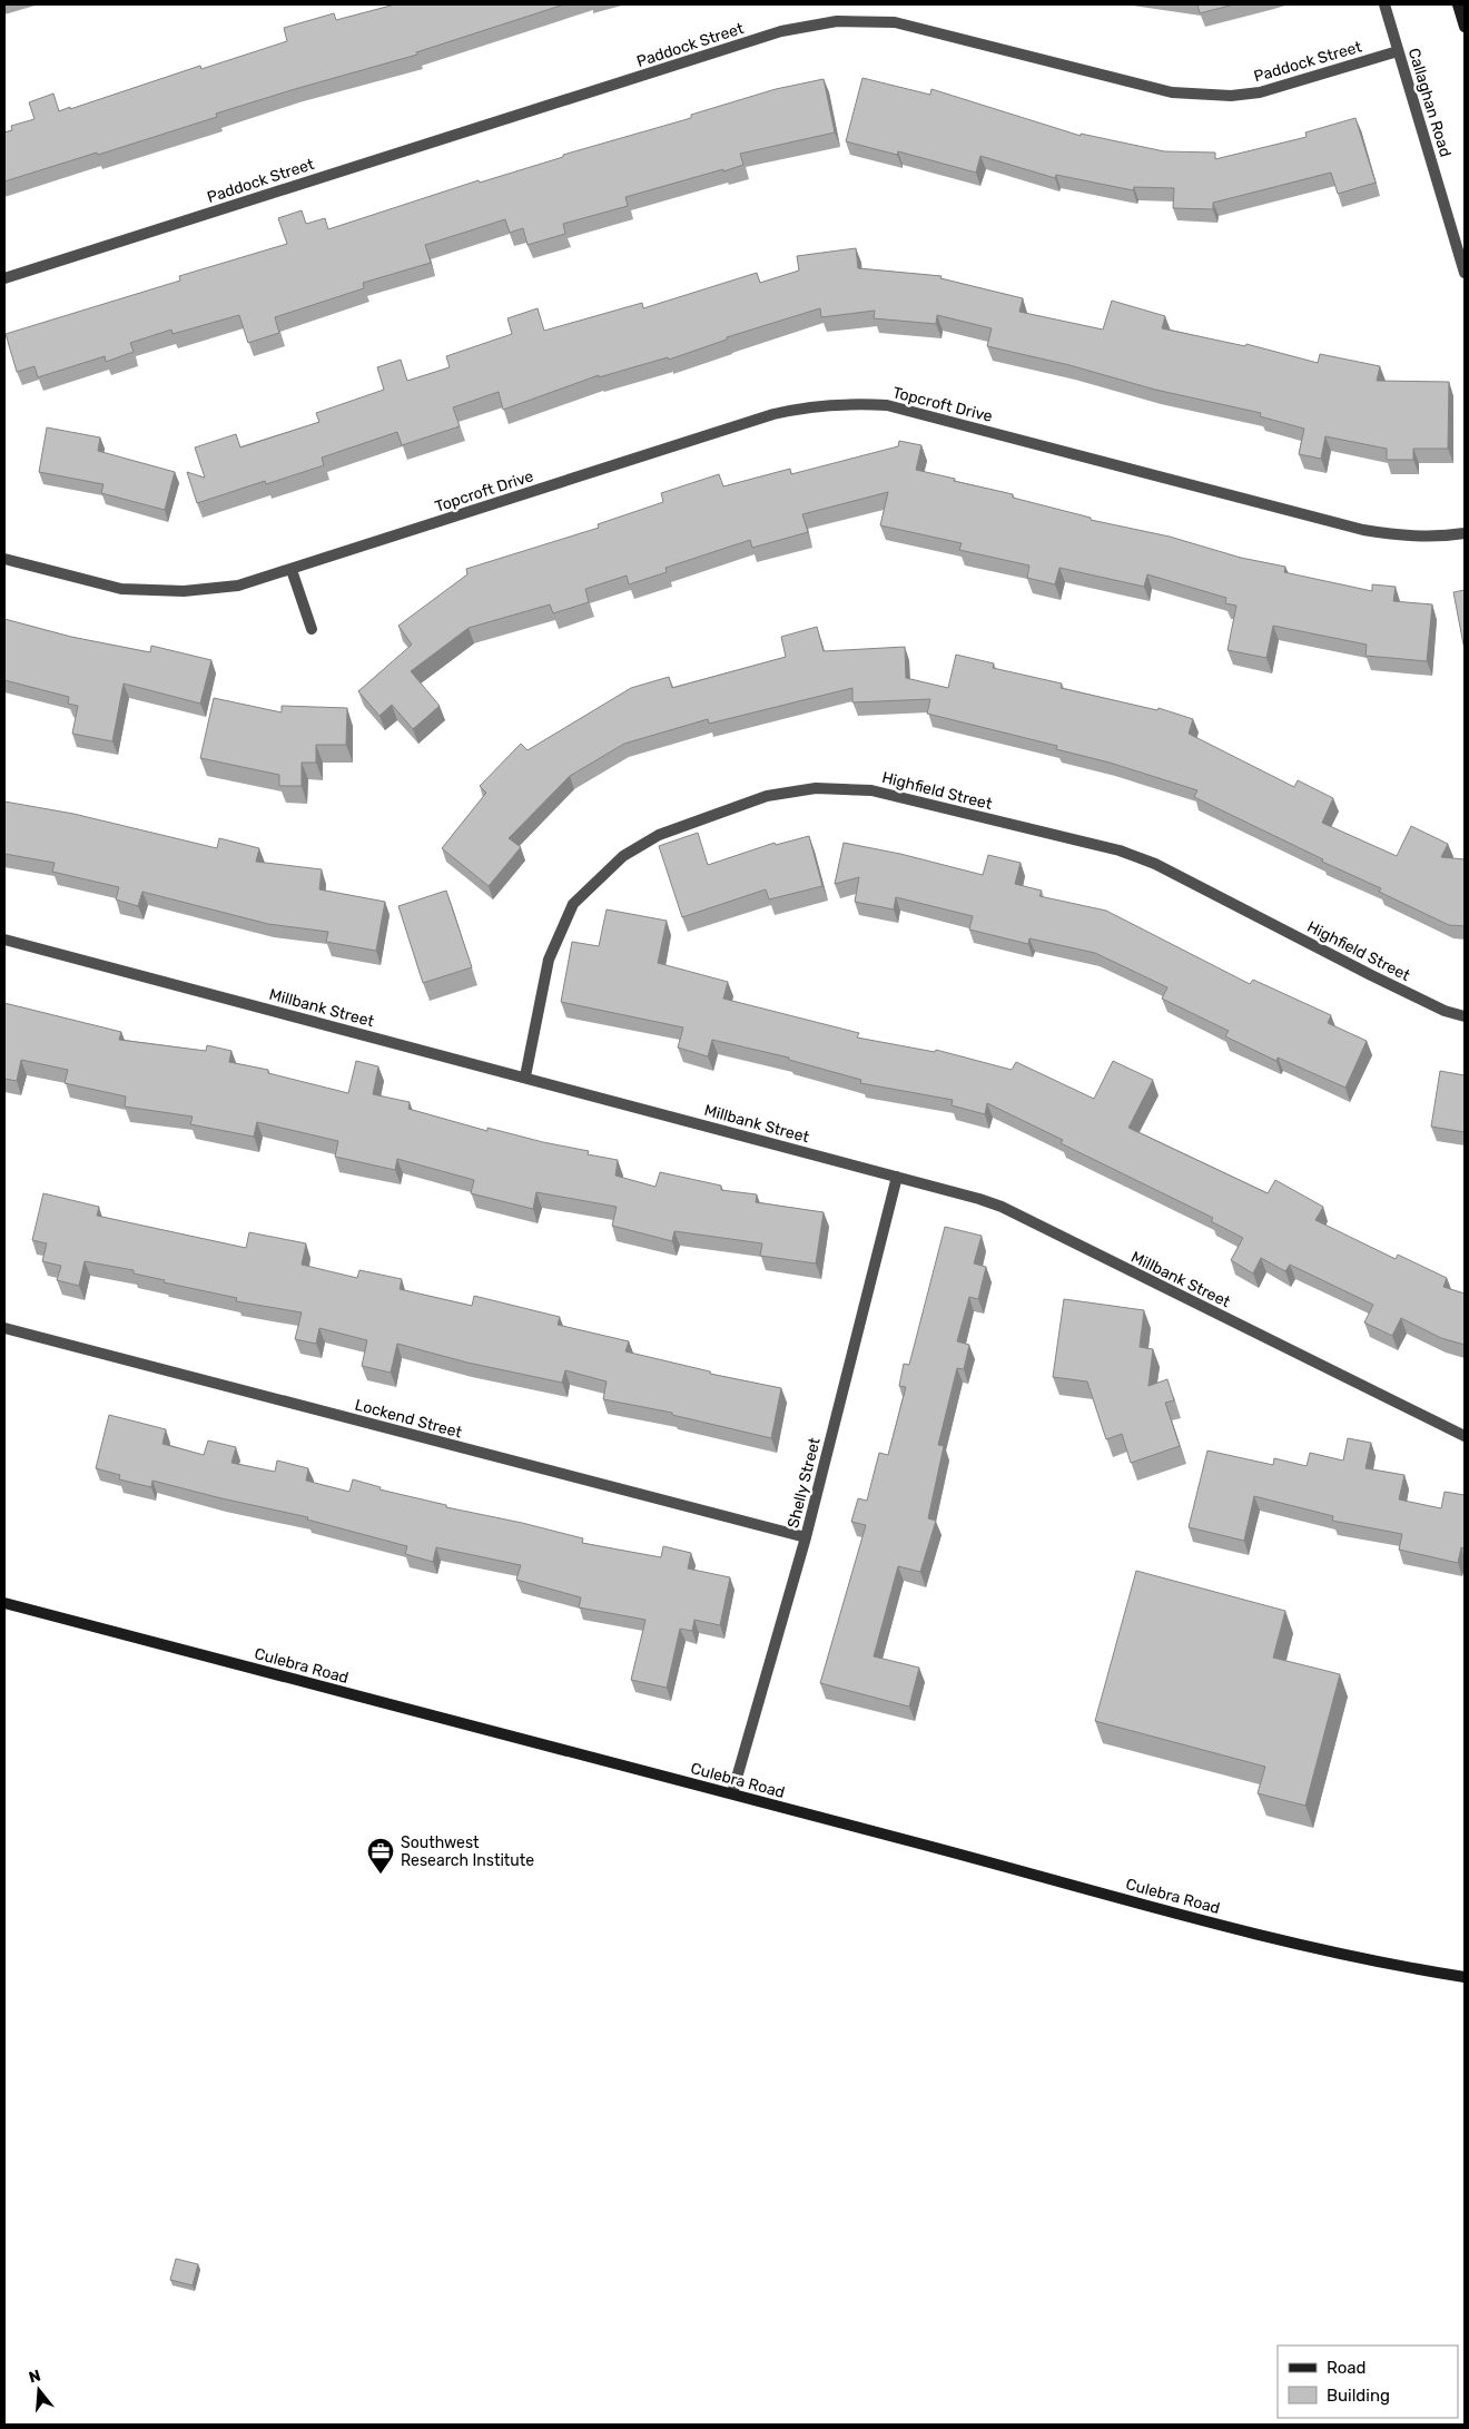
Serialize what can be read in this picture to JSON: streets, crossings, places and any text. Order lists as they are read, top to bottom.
{
  "streets": {
    "main road": ["Culebra Road"],
    "street": [
      "Paddock Street",
      "Callaghan Road",
      "Topcroft Drive",
      "Highfield Street",
      "Millbank Street",
      "Lockend Street",
      "Shelly Street"
    ]
  },
  "crossings": [
    ["Paddock Street", "Callaghan Road"],
    ["Highfield Street", "Millbank Street"],
    ["Millbank Street", "Shelly Street"],
    ["Lockend Street", "Shelly Street"],
    ["Shelly Street", "Culebra Road"]
  ],
  "places": {
    "office": ["Southwest Research Institute"]
  },
  "legend": ["Road", "Building"],
  "north": "top"
}
